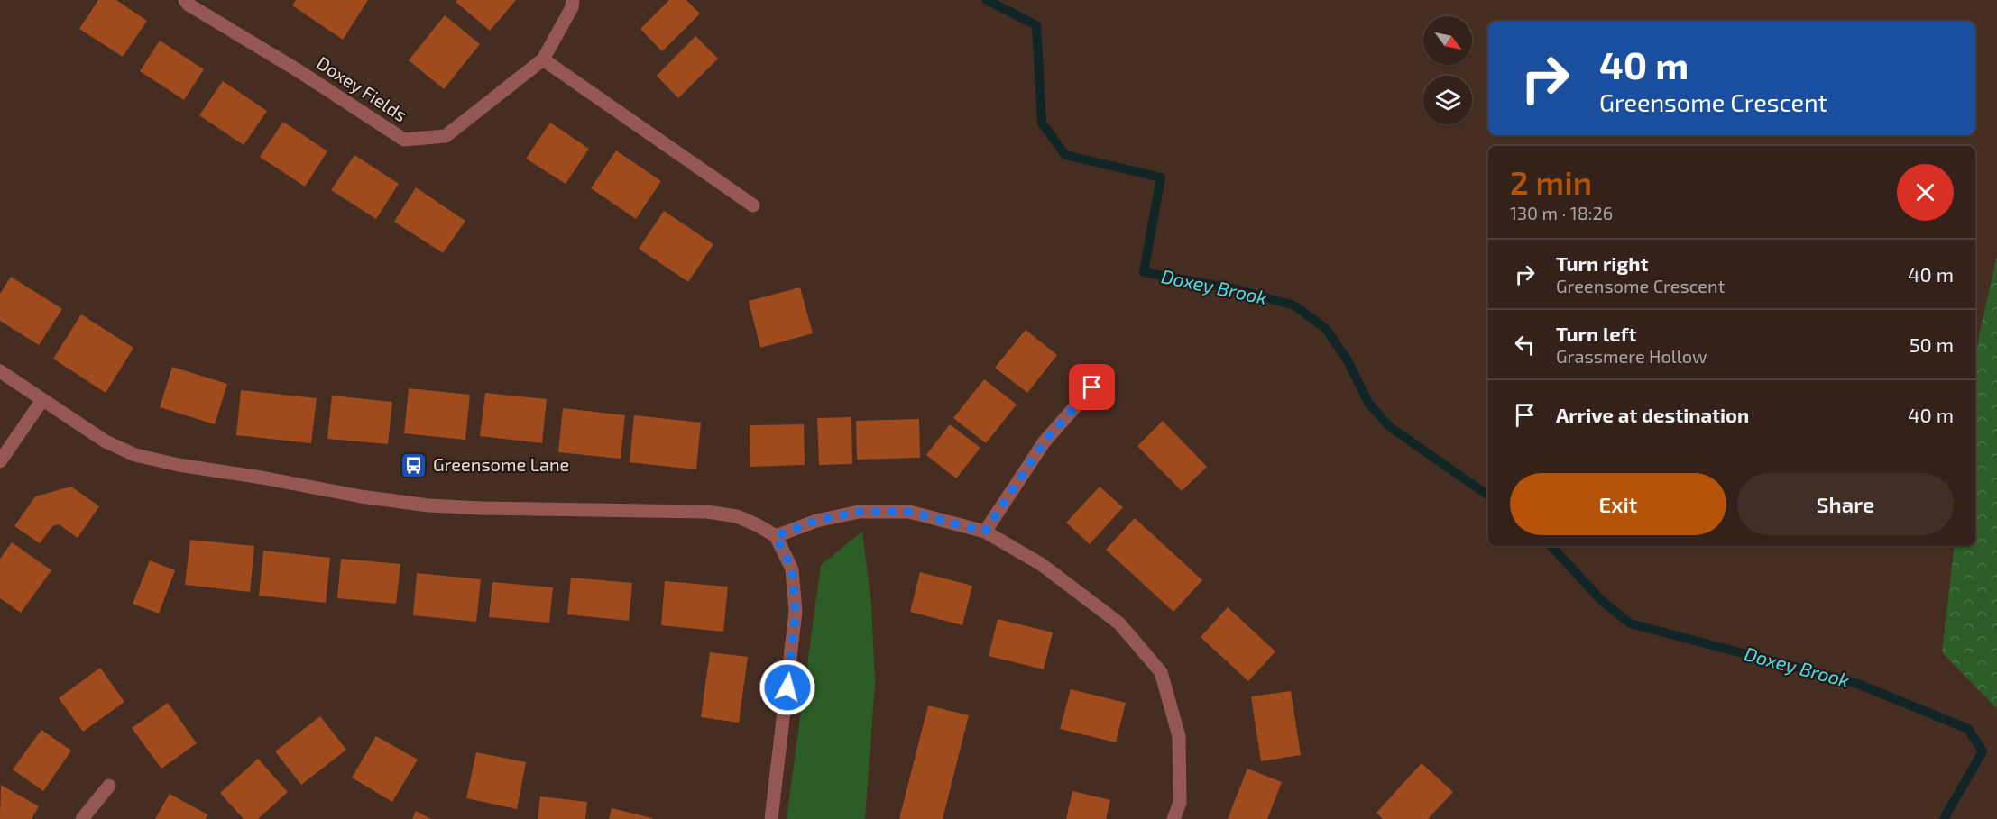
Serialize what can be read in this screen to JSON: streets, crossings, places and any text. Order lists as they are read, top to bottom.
{
  "streets": {
    "street": ["Doxey Fields"]
  },
  "water": ["Doxey Brook"],
  "places": {
    "bus stop": ["Greensome Lane"]
  },
  "north": "bottom right",
  "page": {
    "turn": ["40 m", "Greensome Crescent"],
    "heading": ["2 min", "130 m · 18:26"],
    "list": [
      {
        "name": "Turn right",
        "note": "Greensome Crescent",
        "value": "40 m"
      },
      {
        "name": "Turn left",
        "note": "Grassmere Hollow",
        "value": "50 m"
      },
      {
        "name": "Arrive at destination",
        "value": "40 m"
      }
    ],
    "buttons": ["Exit", "Share"]
  }
}
